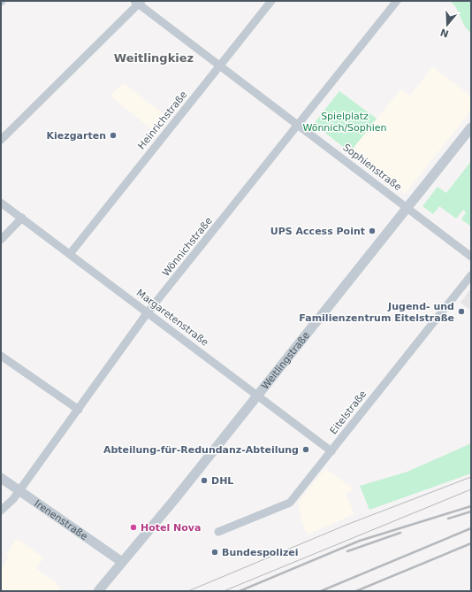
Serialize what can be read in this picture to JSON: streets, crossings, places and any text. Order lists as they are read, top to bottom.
{
  "streets": {
    "street": [
      "Heinrichstraße",
      "Sophienstraße",
      "Wönnichstraße",
      "Margaretenstraße",
      "Weitlingstraße",
      "Eitelstraße",
      "Irenenstraße"
    ]
  },
  "crossings": [
    ["Heinrichstraße", "Sophienstraße"],
    ["Heinrichstraße", "Margaretenstraße"],
    ["Sophienstraße", "Wönnichstraße"],
    ["Sophienstraße", "Weitlingstraße"],
    ["Wönnichstraße", "Margaretenstraße"],
    ["Wönnichstraße", "Irenenstraße"],
    ["Margaretenstraße", "Weitlingstraße"],
    ["Margaretenstraße", "Eitelstraße"],
    ["Weitlingstraße", "Irenenstraße"]
  ],
  "districts": ["Weitlingkiez"],
  "parks": ["Spielplatz Wönnich/Sophien"],
  "places": [
    "Kiezgarten",
    "UPS Access Point",
    "Jugend- und Familienzentrum Eitelstraße",
    "Abteilung-für-Redundanz-Abteilung",
    "DHL",
    "Hotel Nova",
    "Bundespolizei"
  ],
  "north": "bottom"
}
